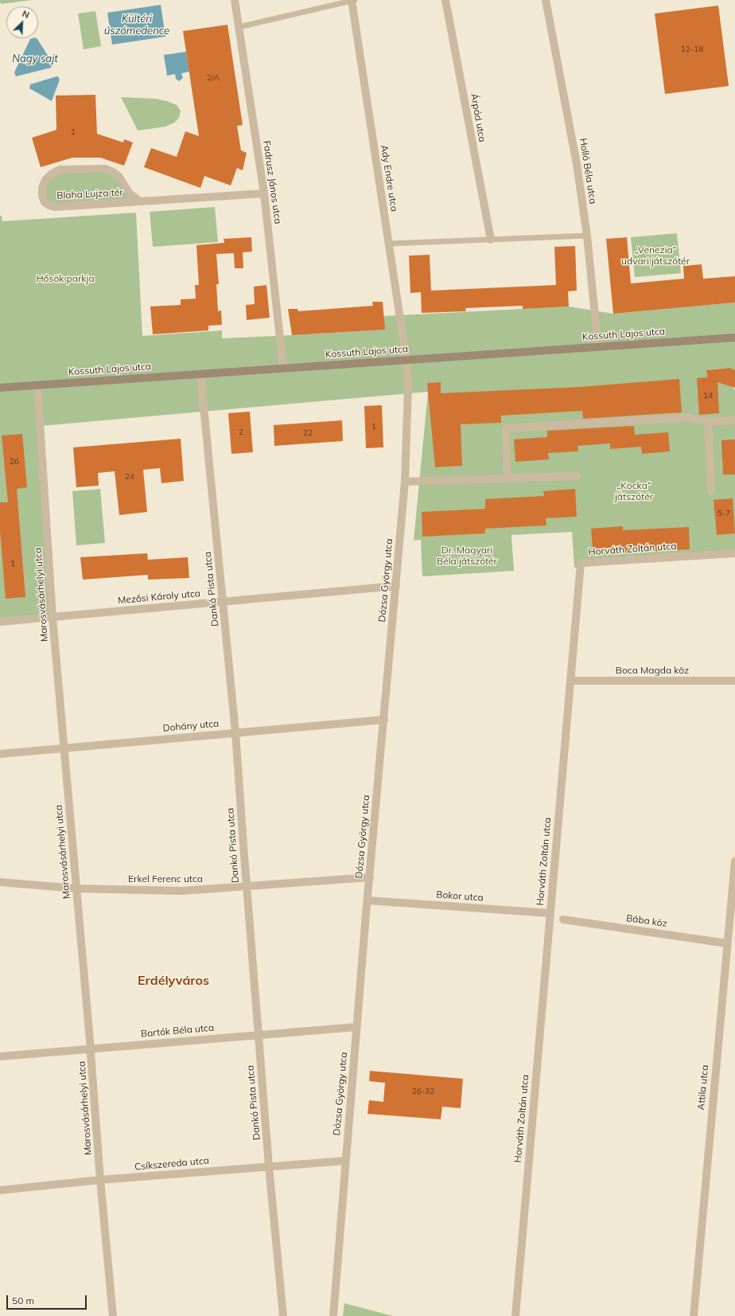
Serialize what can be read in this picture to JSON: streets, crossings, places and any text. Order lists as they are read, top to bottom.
{
  "streets": {
    "street": [
      "Árpád utca",
      "Holló Béla utca",
      "Ady Endre utca",
      "Fadrusz János utca",
      "Blaha Lujza tér",
      "Kossuth Lajos utca",
      "Horváth Zoltán utca",
      "Dózsa György utca",
      "Dankó Pista utca",
      "Marosvásárhelyi utca",
      "Mezősi Károly utca",
      "Boca Magda köz",
      "Dohány utca",
      "Erkel Ferenc utca",
      "Bokor utca",
      "Bába köz",
      "Bartók Béla utca",
      "Attila utca",
      "Csíkszereda utca"
    ]
  },
  "crossings": [
    ["Holló Béla utca", "Kossuth Lajos utca"],
    ["Ady Endre utca", "Kossuth Lajos utca"],
    ["Ady Endre utca", "Dózsa György utca"],
    ["Fadrusz János utca", "Blaha Lujza tér"],
    ["Fadrusz János utca", "Kossuth Lajos utca"],
    ["Kossuth Lajos utca", "Dózsa György utca"],
    ["Kossuth Lajos utca", "Dankó Pista utca"],
    ["Kossuth Lajos utca", "Marosvásárhelyi utca"],
    ["Horváth Zoltán utca", "Boca Magda köz"],
    ["Horváth Zoltán utca", "Bokor utca"],
    ["Dózsa György utca", "Mezősi Károly utca"],
    ["Dózsa György utca", "Dohány utca"],
    ["Dózsa György utca", "Erkel Ferenc utca"],
    ["Dózsa György utca", "Bokor utca"],
    ["Dózsa György utca", "Bartók Béla utca"],
    ["Dózsa György utca", "Csíkszereda utca"],
    ["Dankó Pista utca", "Mezősi Károly utca"],
    ["Dankó Pista utca", "Dohány utca"],
    ["Dankó Pista utca", "Erkel Ferenc utca"],
    ["Dankó Pista utca", "Bartók Béla utca"],
    ["Dankó Pista utca", "Csíkszereda utca"],
    ["Marosvásárhelyi utca", "Mezősi Károly utca"],
    ["Marosvásárhelyi utca", "Dohány utca"],
    ["Marosvásárhelyi utca", "Erkel Ferenc utca"],
    ["Marosvásárhelyi utca", "Bartók Béla utca"],
    ["Marosvásárhelyi utca", "Csíkszereda utca"],
    ["Bába köz", "Attila utca"]
  ],
  "districts": ["Erdélyváros"],
  "water": ["Kültéri úszómedence", "Nagy sajt"],
  "parks": [
    "„Venezia” udvari játszótér",
    "Hősök parkja",
    "„Kocka” játszótér",
    "Dr. Magyari Béla játszótér"
  ],
  "house_numbers": [
    "12-18",
    "2/A",
    "1",
    "14",
    "1",
    "2",
    "22",
    "26",
    "24",
    "5-7",
    "1",
    "26-32"
  ],
  "scale_bar": "50 m",
  "north": "top right"
}
